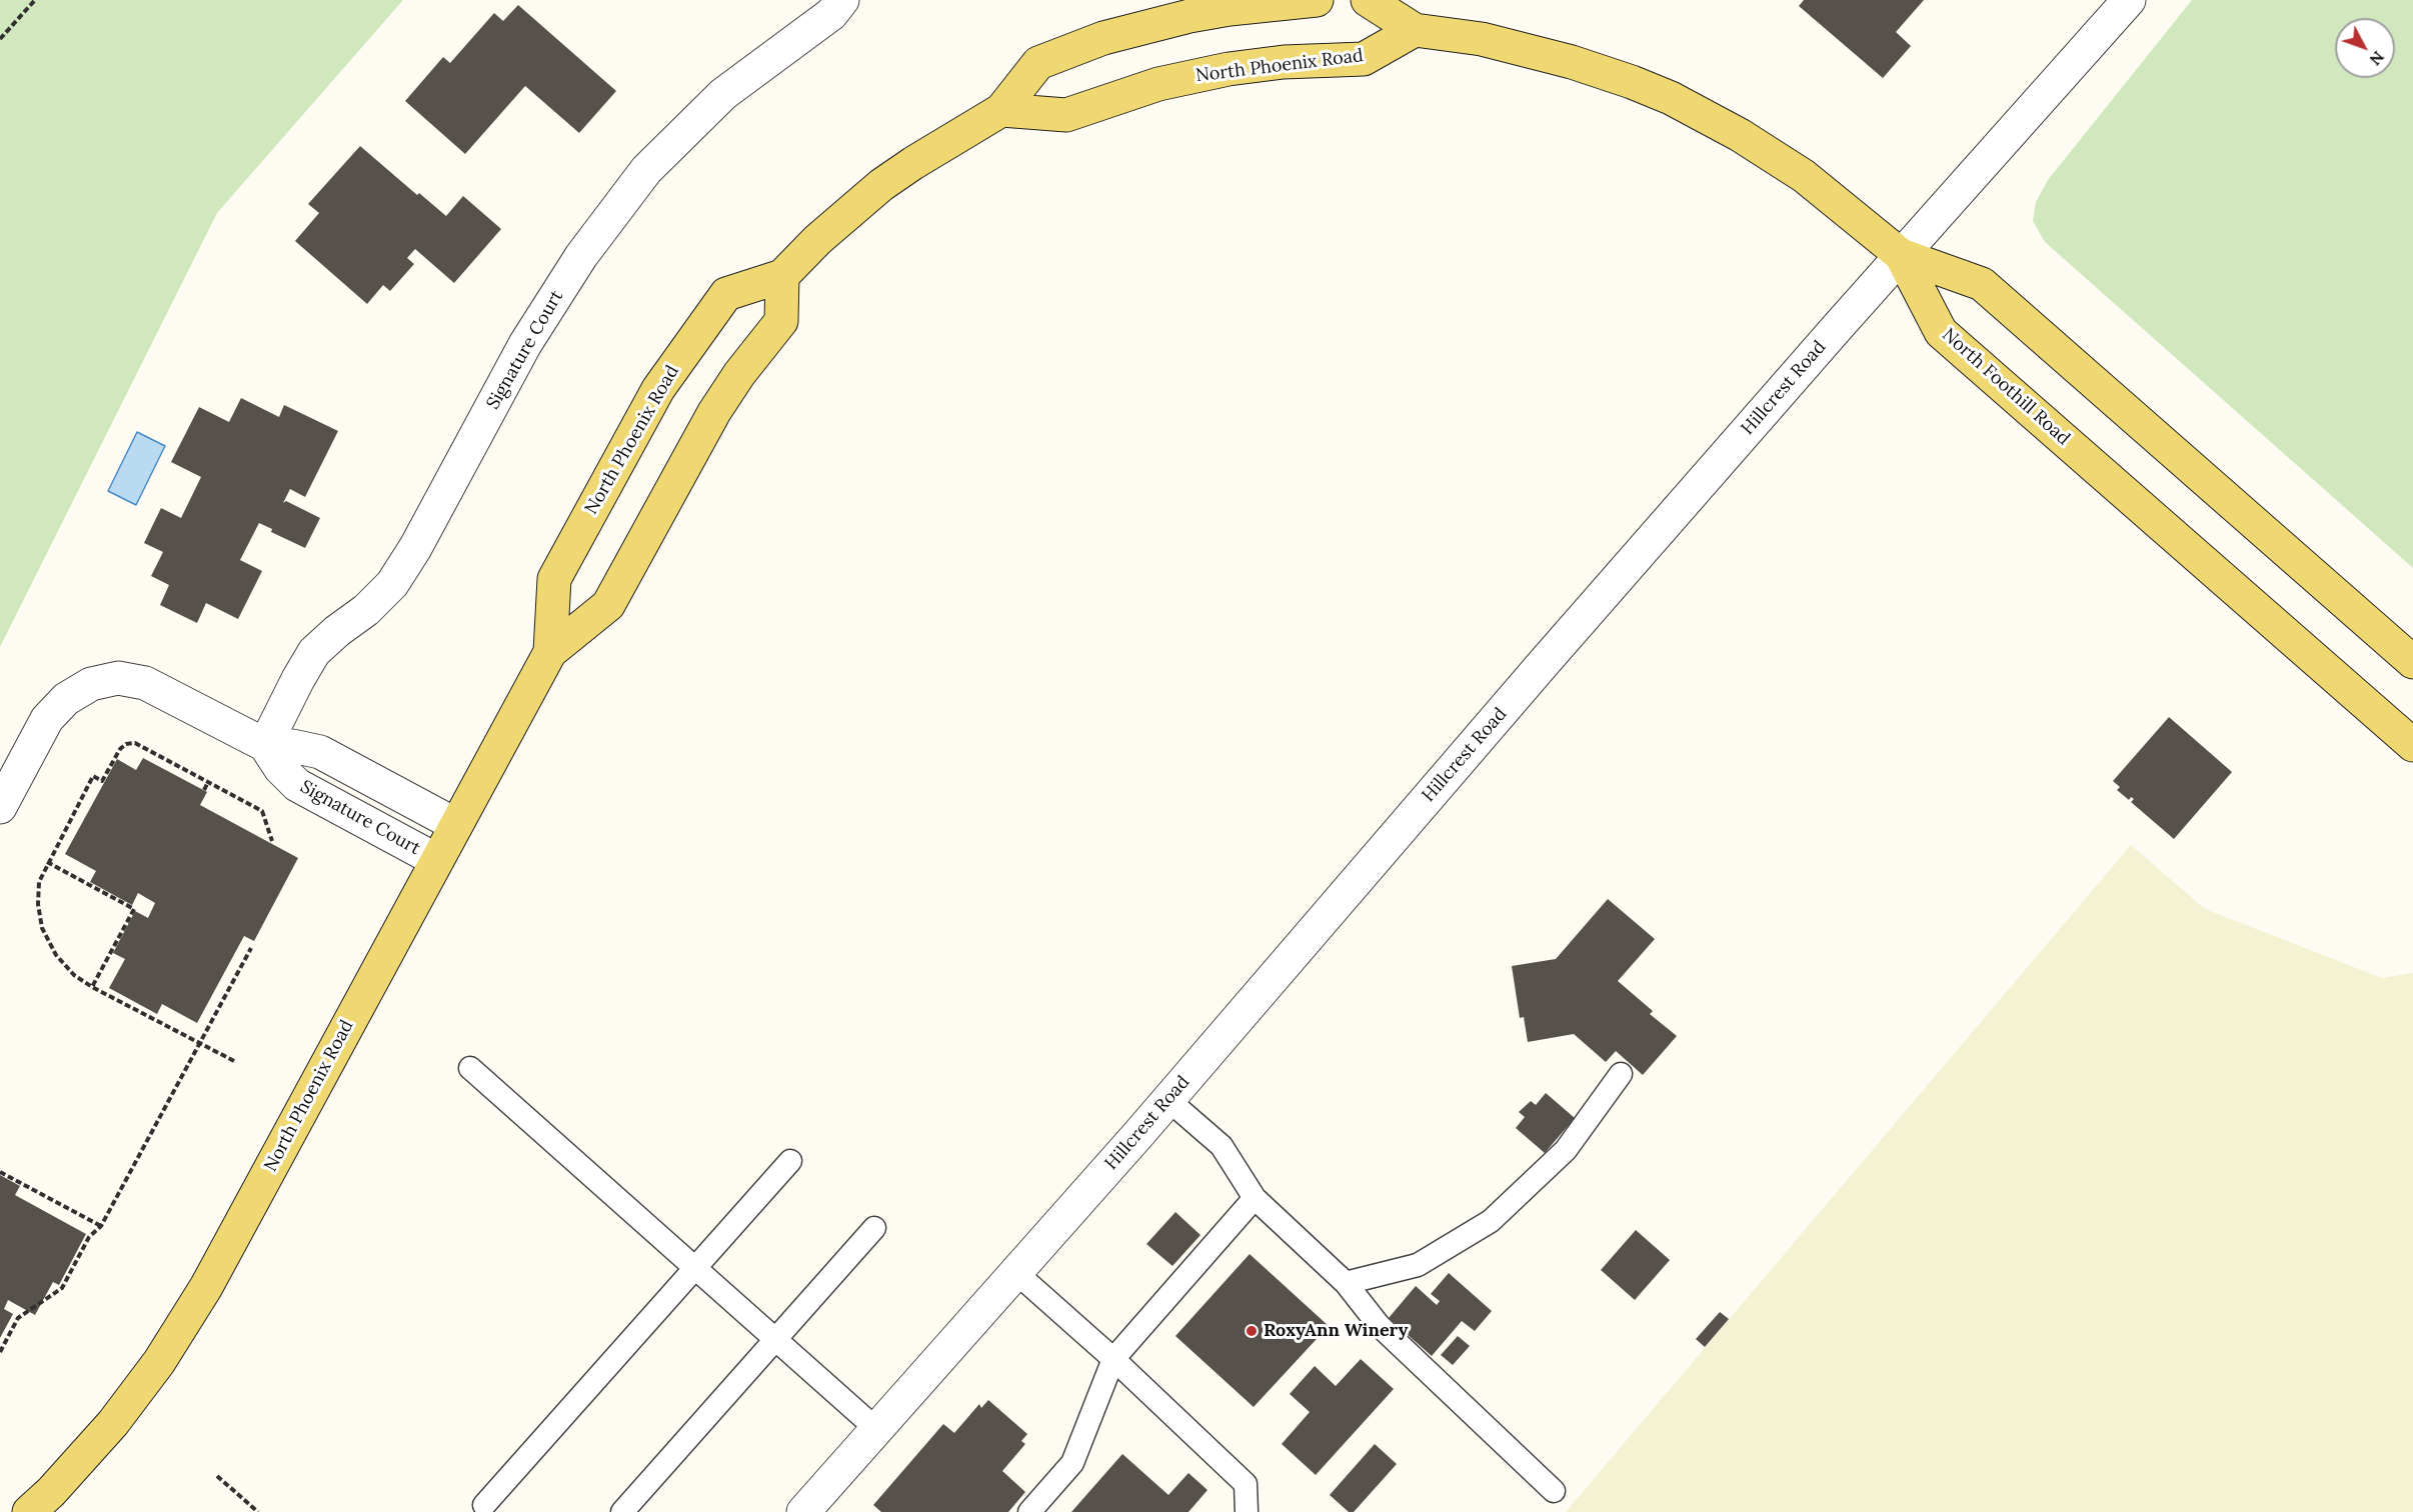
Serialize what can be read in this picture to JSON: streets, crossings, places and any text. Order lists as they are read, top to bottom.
{
  "streets": {
    "main road": ["North Phoenix Road", "North Foothill Road"],
    "street": ["Signature Court", "Hillcrest Road"]
  },
  "crossings": [
    ["North Phoenix Road", "Signature Court"],
    ["North Foothill Road", "Hillcrest Road"]
  ],
  "places": ["RoxyAnn Winery"],
  "north": "bottom right"
}
